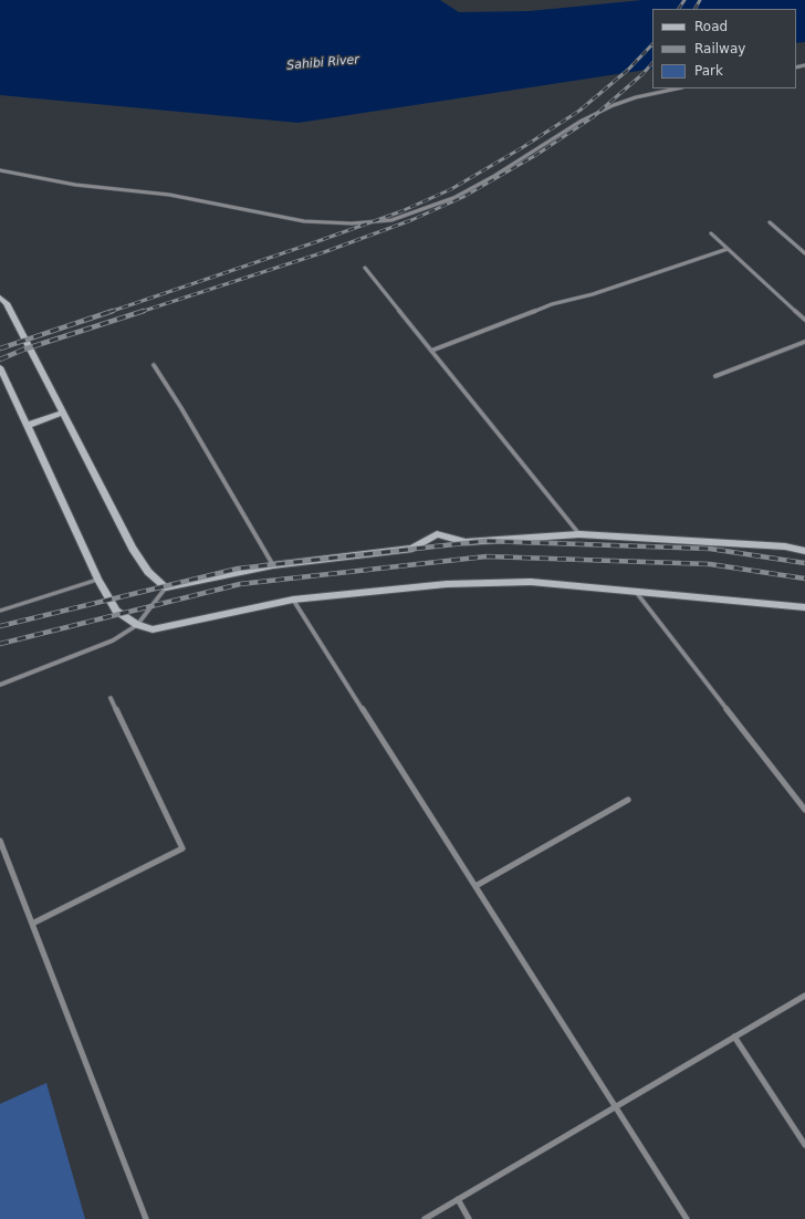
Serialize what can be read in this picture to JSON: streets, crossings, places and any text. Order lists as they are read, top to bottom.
{
  "water": ["Sahibi River"],
  "legend": ["Road", "Railway", "Park"]
}
